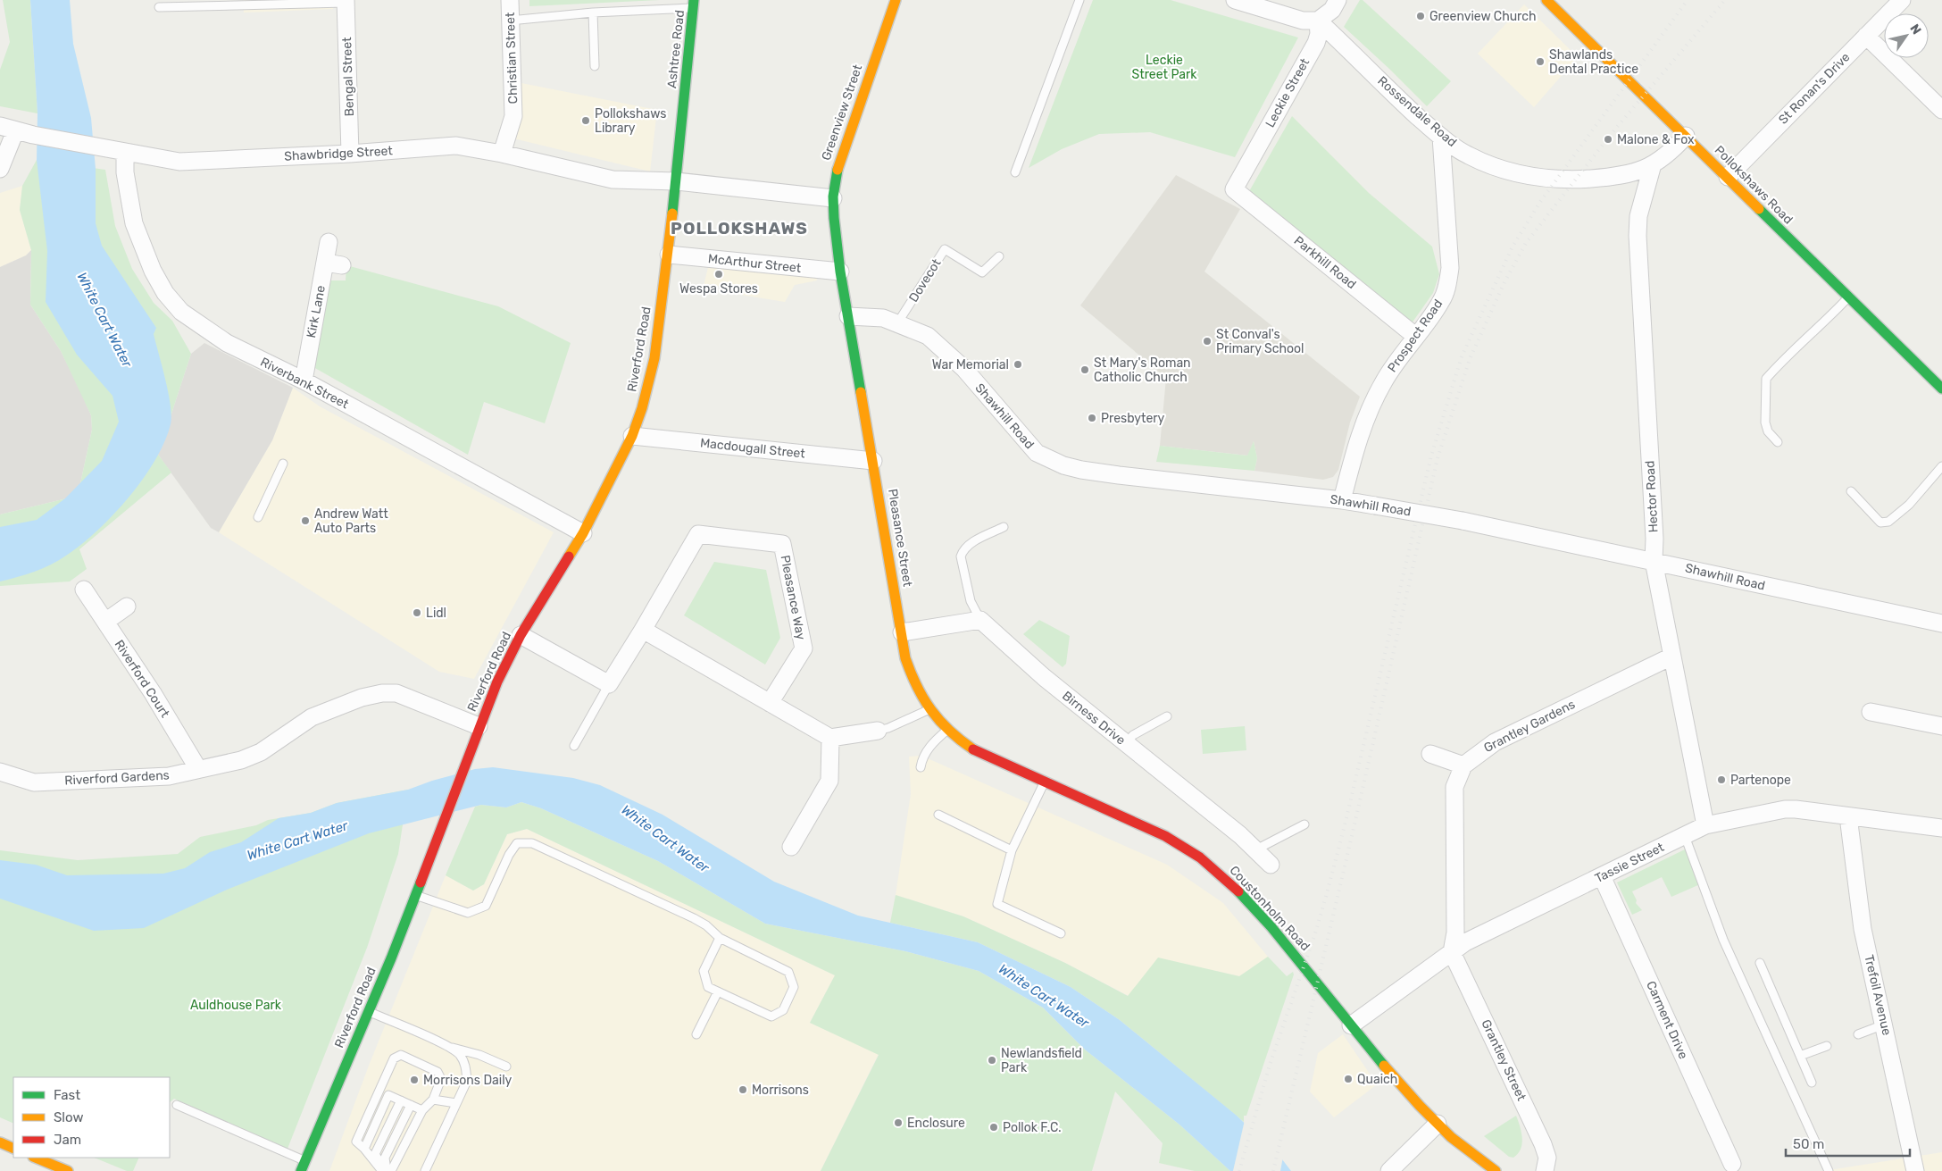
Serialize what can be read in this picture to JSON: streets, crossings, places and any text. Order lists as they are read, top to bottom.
{
  "streets": {
    "street": [
      "Ashtree Road",
      "Christian Street",
      "Bengal Street",
      "St Ronan's Drive",
      "Leckie Street",
      "Rossendale Road",
      "Greenview Street",
      "Shawbridge Street",
      "Pollokshaws Road",
      "Parkhill Road",
      "McArthur Street",
      "Kirk Lane",
      "Prospect Road",
      "Riverford Road",
      "Riverbank Street",
      "Shawhill Road",
      "Macdougall Street",
      "Hector Road",
      "Pleasance Street",
      "Pleasance Way",
      "Riverford Court",
      "Birness Drive",
      "Grantley Gardens",
      "Riverford Gardens",
      "Tassie Street",
      "Coustonholm Road",
      "Trefoil Avenue",
      "Carment Drive",
      "Grantley Street"
    ],
    "lane": ["Dovecot"]
  },
  "crossings": [
    ["Ashtree Road", "Shawbridge Street"],
    ["Ashtree Road", "Riverford Road"],
    ["Christian Street", "Shawbridge Street"],
    ["Bengal Street", "Shawbridge Street"],
    ["St Ronan's Drive", "Pollokshaws Road"],
    ["Leckie Street", "Rossendale Road"],
    ["Leckie Street", "Parkhill Road"],
    ["Rossendale Road", "Pollokshaws Road"],
    ["Rossendale Road", "Prospect Road"],
    ["Rossendale Road", "Hector Road"],
    ["Greenview Street", "Shawbridge Street"],
    ["Greenview Street", "McArthur Street"],
    ["Greenview Street", "Shawhill Road"],
    ["Greenview Street", "Pleasance Street"],
    ["Shawbridge Street", "Riverford Road"],
    ["Shawbridge Street", "Riverbank Street"],
    ["Parkhill Road", "Prospect Road"],
    ["McArthur Street", "Riverford Road"],
    ["Dovecot", "Shawhill Road"],
    ["Kirk Lane", "Riverbank Street"],
    ["Prospect Road", "Shawhill Road"],
    ["Riverford Road", "Riverbank Street"],
    ["Riverford Road", "Macdougall Street"],
    ["Riverford Road", "Riverford Gardens"],
    ["Shawhill Road", "Hector Road"],
    ["Shawhill Road", "Pleasance Street"],
    ["Macdougall Street", "Pleasance Street"],
    ["Hector Road", "Grantley Gardens"],
    ["Hector Road", "Tassie Street"],
    ["Pleasance Street", "Coustonholm Road"],
    ["Riverford Court", "Riverford Gardens"],
    ["Tassie Street", "Coustonholm Road"],
    ["Tassie Street", "Trefoil Avenue"],
    ["Tassie Street", "Carment Drive"],
    ["Tassie Street", "Grantley Street"]
  ],
  "districts": ["POLLOKSHAWS"],
  "water": ["White Cart Water"],
  "parks": ["Leckie Street Park", "Auldhouse Park"],
  "places": [
    "Greenview Church",
    "Shawlands Dental Practice",
    "Pollokshaws Library",
    "Malone & Fox",
    "Wespa Stores",
    "St Conval's Primary School",
    "War Memorial",
    "St Mary's Roman Catholic Church",
    "Presbytery",
    "Andrew Watt Auto Parts",
    "Lidl",
    "Partenope",
    "Newlandsfield Park",
    "Quaich",
    "Morrisons Daily",
    "Morrisons",
    "Enclosure",
    "Pollok F.C."
  ],
  "legend": ["Fast", "Slow", "Jam"],
  "scale_bar": "50 m",
  "north": "top right"
}
